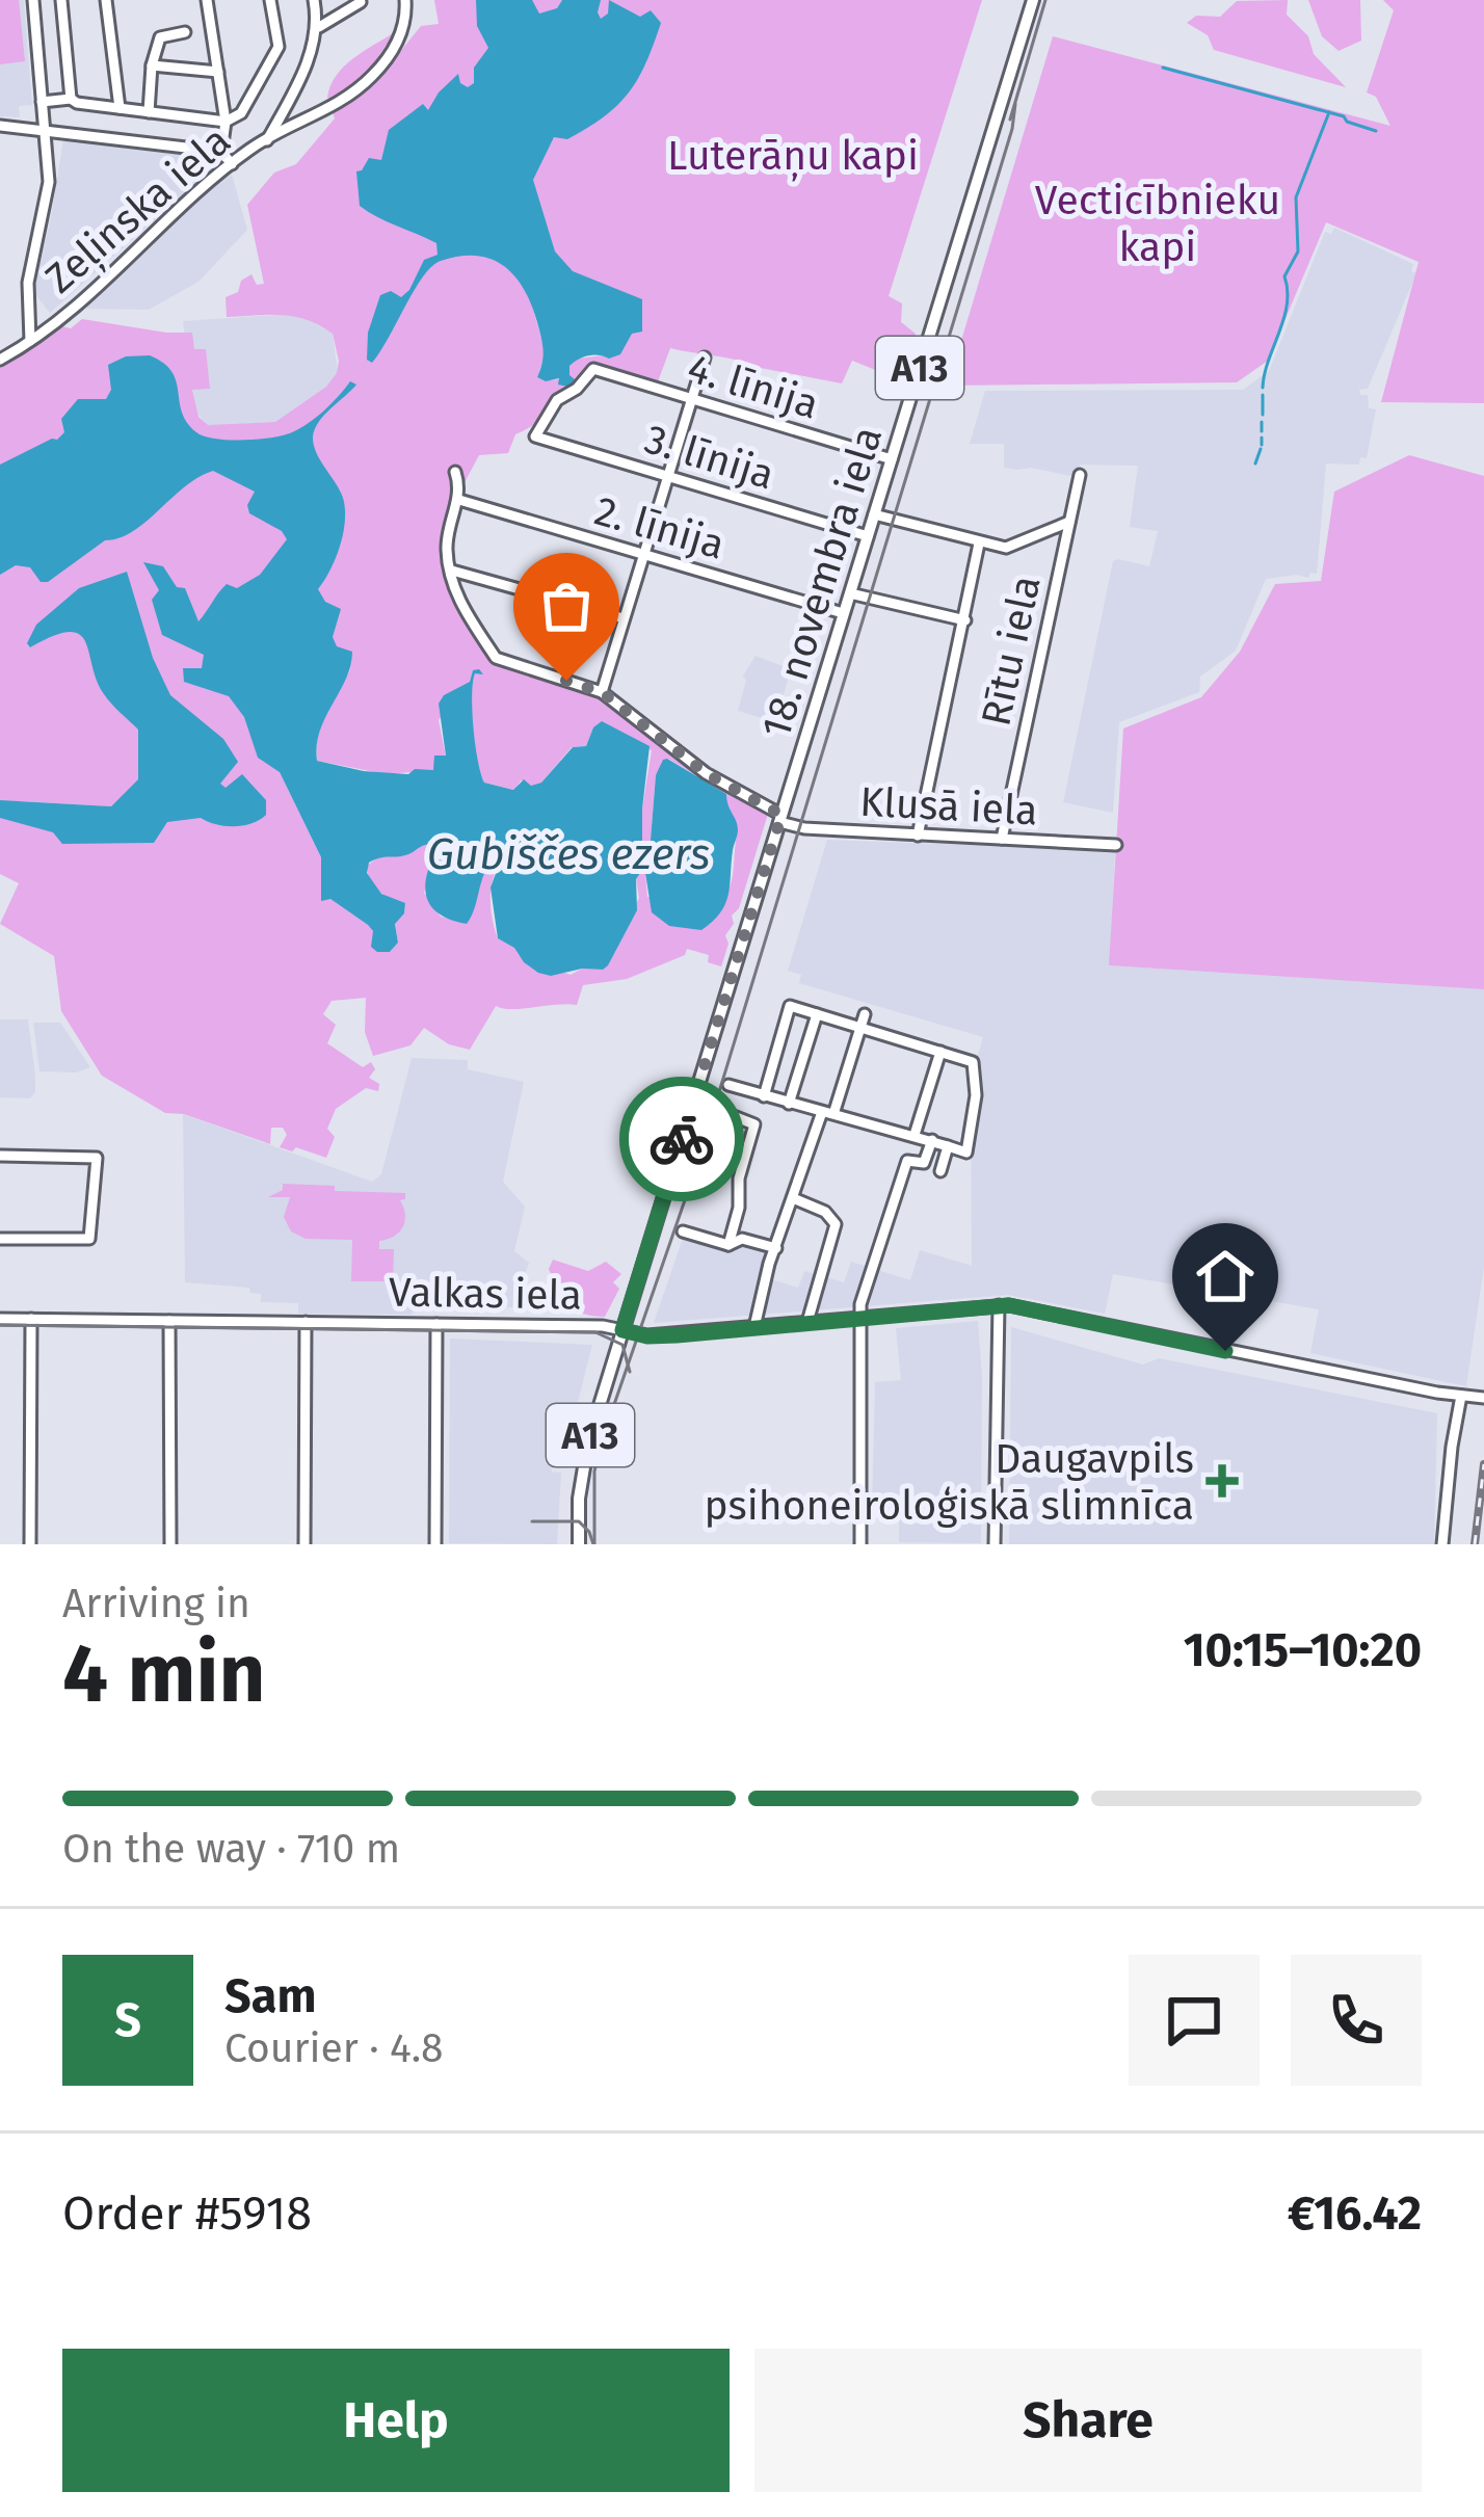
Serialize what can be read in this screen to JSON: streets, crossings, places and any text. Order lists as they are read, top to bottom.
{
  "streets": {
    "main road": ["A13", "18. novembra iela"],
    "street": [
      "Zeļinska iela",
      "4. līnija",
      "3. līnija",
      "2. līnija",
      "Rītu iela",
      "Klusā iela",
      "Valkas iela"
    ]
  },
  "crossings": [
    ["4. līnija", "3. līnija"],
    ["4. līnija", "18. novembra iela"],
    ["3. līnija", "18. novembra iela"],
    ["2. līnija", "18. novembra iela"],
    ["18. novembra iela", "Klusā iela"],
    ["18. novembra iela", "Valkas iela"],
    ["Rītu iela", "Klusā iela"]
  ],
  "water": ["Gubiščes ezers"],
  "parks": ["Luterāņu kapi", "Vecticībnieku kapi"],
  "places": {
    "health": ["Daugavpils psihoneiroloģiskā slimnīca"]
  },
  "page": {
    "heading": ["4 min", "Arriving in", "10:15–10:20"],
    "panel": [
      "Sam",
      "Courier · 4.8",
      "Order #5918",
      "€16.42"
    ],
    "bar": "On the way · 710 m",
    "round": "S",
    "buttons": ["Help", "Share"]
  }
}
